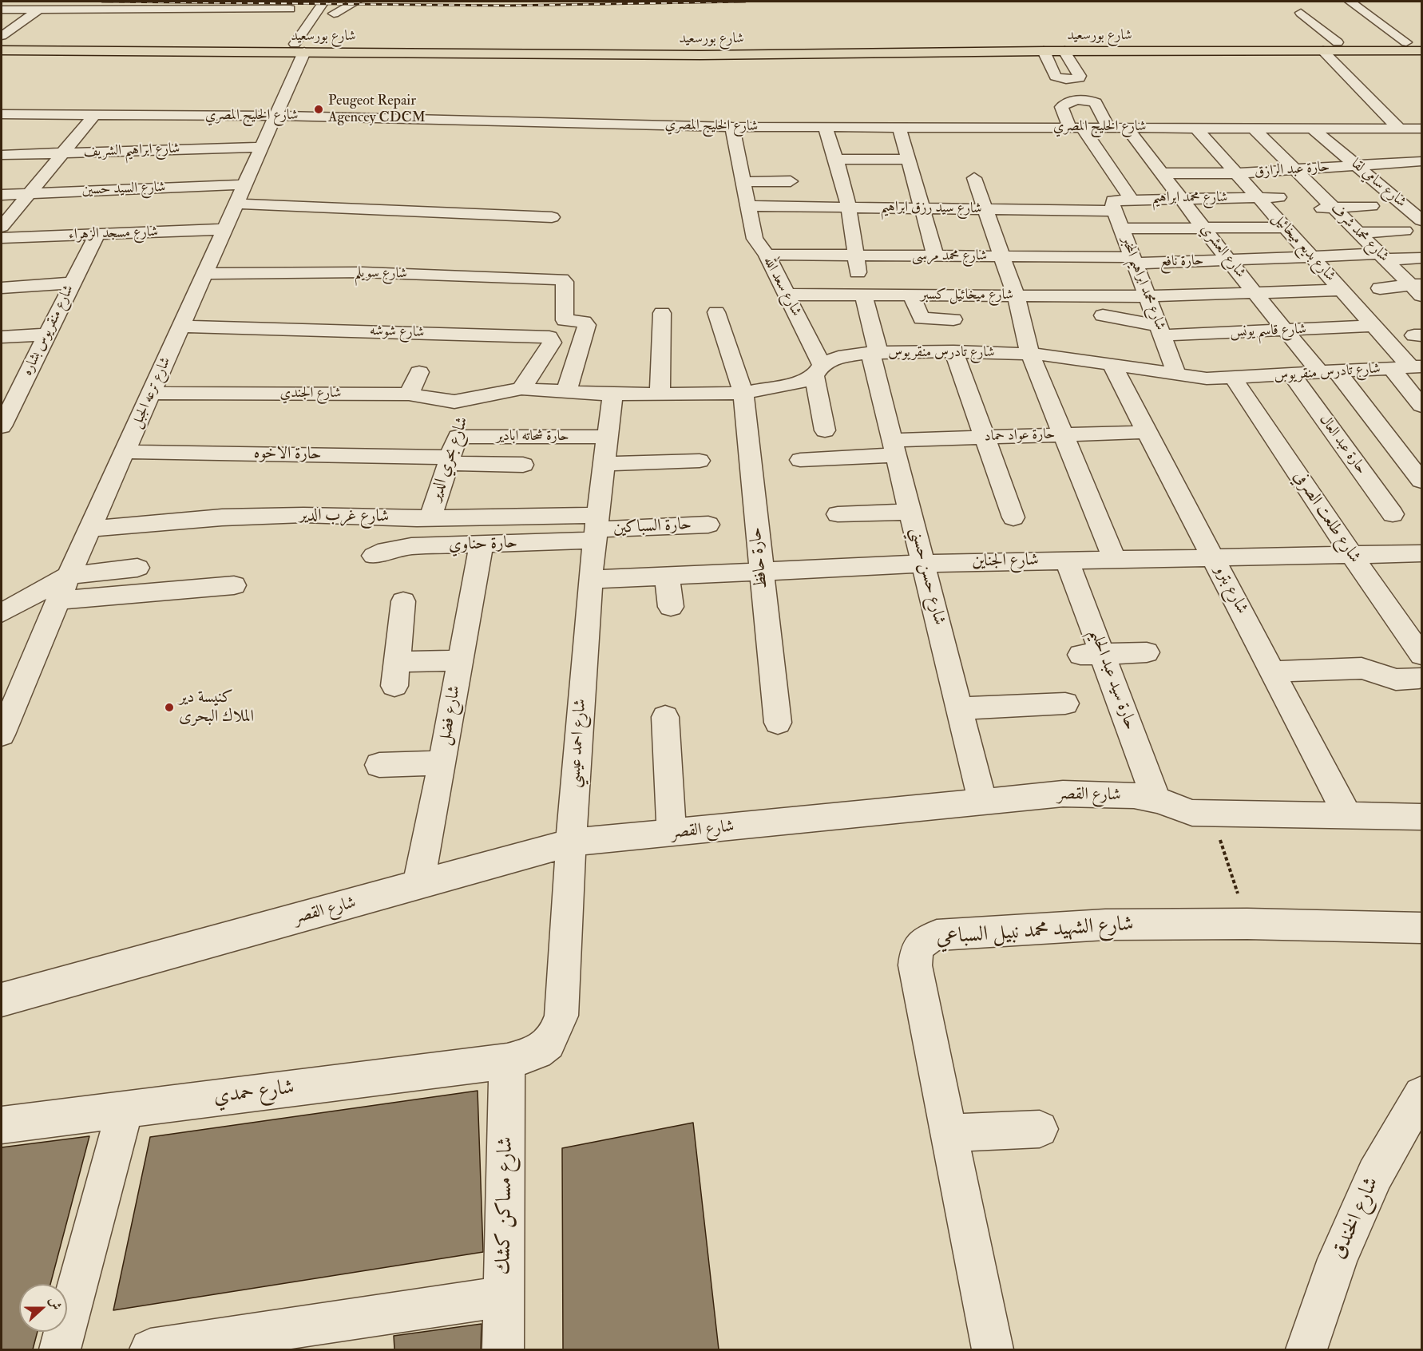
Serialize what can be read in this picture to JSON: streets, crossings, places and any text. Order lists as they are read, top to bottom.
{
  "streets": {
    "main road": ["شارع بورسعيد"],
    "street": [
      "شارع الخليج المصري",
      "شارع ابراهيم الشريف",
      "حارة عبد الرازق",
      "شارع سامي لقا",
      "شارع السيد حسين",
      "شارع محمد ابراهيم",
      "شارع سيد رزق ابراهيم",
      "شارع محمد شرف",
      "شارع مسجد الزهراء",
      "شارع بديع ميخائيل",
      "شارع العشري",
      "شارع محمد مرسى",
      "حارة نافع",
      "شارع سويلم",
      "شارع محمد ابراهيم المخبر",
      "شارع سعد الله",
      "شارع ميخائيل كسبر",
      "شارع منقريوس بشاره",
      "شارع قاسم يونس",
      "شارع شوشه",
      "شارع تادرس منقريوس",
      "شارع ترعه الجبل",
      "شارع الجندي",
      "حارة عواد حماد",
      "حارة شحاته ابادير",
      "حارة عبد العال",
      "حارة الاخوه",
      "شارع بحري الدير",
      "شارع غرب الدير",
      "شارع طلعت الصرفي",
      "حارة السباكين",
      "حارة حناوي",
      "حارة حافظ",
      "شارع الجناين",
      "شارع حسن حسني",
      "شارع بترو",
      "حارة سيد عبد الحليم",
      "شارع فضل",
      "شارع احمد عيسي",
      "شارع القصر",
      "شارع الشهيد محمد نبيل السباعي",
      "شارع حمدي",
      "شارع مساكن كشك",
      "شارع الخندق"
    ]
  },
  "crossings": [
    ["شارع بورسعيد", "شارع ترعه الجبل"],
    ["شارع الخليج المصري", "شارع سامي لقا"],
    ["شارع الخليج المصري", "شارع محمد شرف"],
    ["شارع الخليج المصري", "شارع بديع ميخائيل"],
    ["شارع الخليج المصري", "شارع العشري"],
    ["شارع الخليج المصري", "شارع محمد ابراهيم المخبر"],
    ["شارع الخليج المصري", "شارع سعد الله"],
    ["شارع الخليج المصري", "شارع ترعه الجبل"],
    ["شارع ابراهيم الشريف", "شارع ترعه الجبل"],
    ["حارة عبد الرازق", "شارع سامي لقا"],
    ["حارة عبد الرازق", "شارع محمد شرف"],
    ["حارة عبد الرازق", "شارع بديع ميخائيل"],
    ["حارة عبد الرازق", "شارع العشري"],
    ["شارع السيد حسين", "شارع ترعه الجبل"],
    ["شارع محمد ابراهيم", "شارع سيد رزق ابراهيم"],
    ["شارع محمد ابراهيم", "شارع محمد شرف"],
    ["شارع محمد ابراهيم", "شارع بديع ميخائيل"],
    ["شارع محمد ابراهيم", "شارع العشري"],
    ["شارع محمد ابراهيم", "شارع محمد ابراهيم المخبر"],
    ["شارع سيد رزق ابراهيم", "شارع محمد ابراهيم المخبر"],
    ["شارع سيد رزق ابراهيم", "شارع سعد الله"],
    ["شارع محمد شرف", "حارة نافع"],
    ["شارع مسجد الزهراء", "شارع منقريوس بشاره"],
    ["شارع مسجد الزهراء", "شارع ترعه الجبل"],
    ["شارع بديع ميخائيل", "حارة نافع"],
    ["شارع بديع ميخائيل", "شارع ميخائيل كسبر"],
    ["شارع بديع ميخائيل", "شارع قاسم يونس"],
    ["شارع بديع ميخائيل", "شارع تادرس منقريوس"],
    ["شارع العشري", "حارة نافع"],
    ["شارع العشري", "شارع ميخائيل كسبر"],
    ["شارع العشري", "شارع قاسم يونس"],
    ["شارع العشري", "شارع تادرس منقريوس"],
    ["شارع محمد مرسى", "حارة نافع"],
    ["شارع محمد مرسى", "شارع محمد ابراهيم المخبر"],
    ["شارع محمد مرسى", "شارع سعد الله"],
    ["حارة نافع", "شارع محمد ابراهيم المخبر"],
    ["شارع سويلم", "شارع ترعه الجبل"],
    ["شارع محمد ابراهيم المخبر", "شارع ميخائيل كسبر"],
    ["شارع محمد ابراهيم المخبر", "شارع قاسم يونس"],
    ["شارع محمد ابراهيم المخبر", "شارع تادرس منقريوس"],
    ["شارع سعد الله", "شارع ميخائيل كسبر"],
    ["شارع سعد الله", "شارع تادرس منقريوس"],
    ["شارع ميخائيل كسبر", "شارع حسن حسني"],
    ["شارع شوشه", "شارع ترعه الجبل"],
    ["شارع تادرس منقريوس", "شارع الجندي"],
    ["شارع تادرس منقريوس", "حارة عبد العال"],
    ["شارع تادرس منقريوس", "شارع بحري الدير"],
    ["شارع تادرس منقريوس", "شارع طلعت الصرفي"],
    ["شارع تادرس منقريوس", "حارة حافظ"],
    ["شارع تادرس منقريوس", "شارع حسن حسني"],
    ["شارع تادرس منقريوس", "شارع بترو"],
    ["شارع تادرس منقريوس", "شارع احمد عيسي"],
    ["شارع ترعه الجبل", "شارع الجندي"],
    ["شارع ترعه الجبل", "حارة الاخوه"],
    ["شارع ترعه الجبل", "شارع غرب الدير"],
    ["شارع الجندي", "شارع بحري الدير"],
    ["حارة عواد حماد", "شارع حسن حسني"],
    ["حارة عواد حماد", "شارع بترو"],
    ["حارة شحاته ابادير", "شارع بحري الدير"],
    ["حارة شحاته ابادير", "شارع احمد عيسي"],
    ["حارة الاخوه", "شارع بحري الدير"],
    ["شارع بحري الدير", "شارع غرب الدير"],
    ["شارع بحري الدير", "حارة حناوي"],
    ["شارع غرب الدير", "حارة السباكين"],
    ["شارع غرب الدير", "حارة حناوي"],
    ["شارع غرب الدير", "شارع احمد عيسي"],
    ["شارع طلعت الصرفي", "شارع الجناين"],
    ["حارة السباكين", "حارة حناوي"],
    ["حارة السباكين", "شارع احمد عيسي"],
    ["حارة حناوي", "شارع فضل"],
    ["حارة حناوي", "شارع احمد عيسي"],
    ["حارة حافظ", "شارع الجناين"],
    ["شارع الجناين", "شارع حسن حسني"],
    ["شارع الجناين", "شارع بترو"],
    ["شارع الجناين", "حارة سيد عبد الحليم"],
    ["شارع الجناين", "شارع احمد عيسي"],
    ["شارع حسن حسني", "شارع القصر"],
    ["شارع بترو", "شارع القصر"],
    ["حارة سيد عبد الحليم", "شارع القصر"],
    ["شارع فضل", "شارع القصر"],
    ["شارع احمد عيسي", "شارع القصر"],
    ["شارع احمد عيسي", "شارع حمدي"],
    ["شارع احمد عيسي", "شارع مساكن كشك"],
    ["شارع حمدي", "شارع مساكن كشك"]
  ],
  "places": ["Peugeot Repair Agencey CDCM", "كنيسة دير الملاك البحرى"],
  "north": "right"
}
